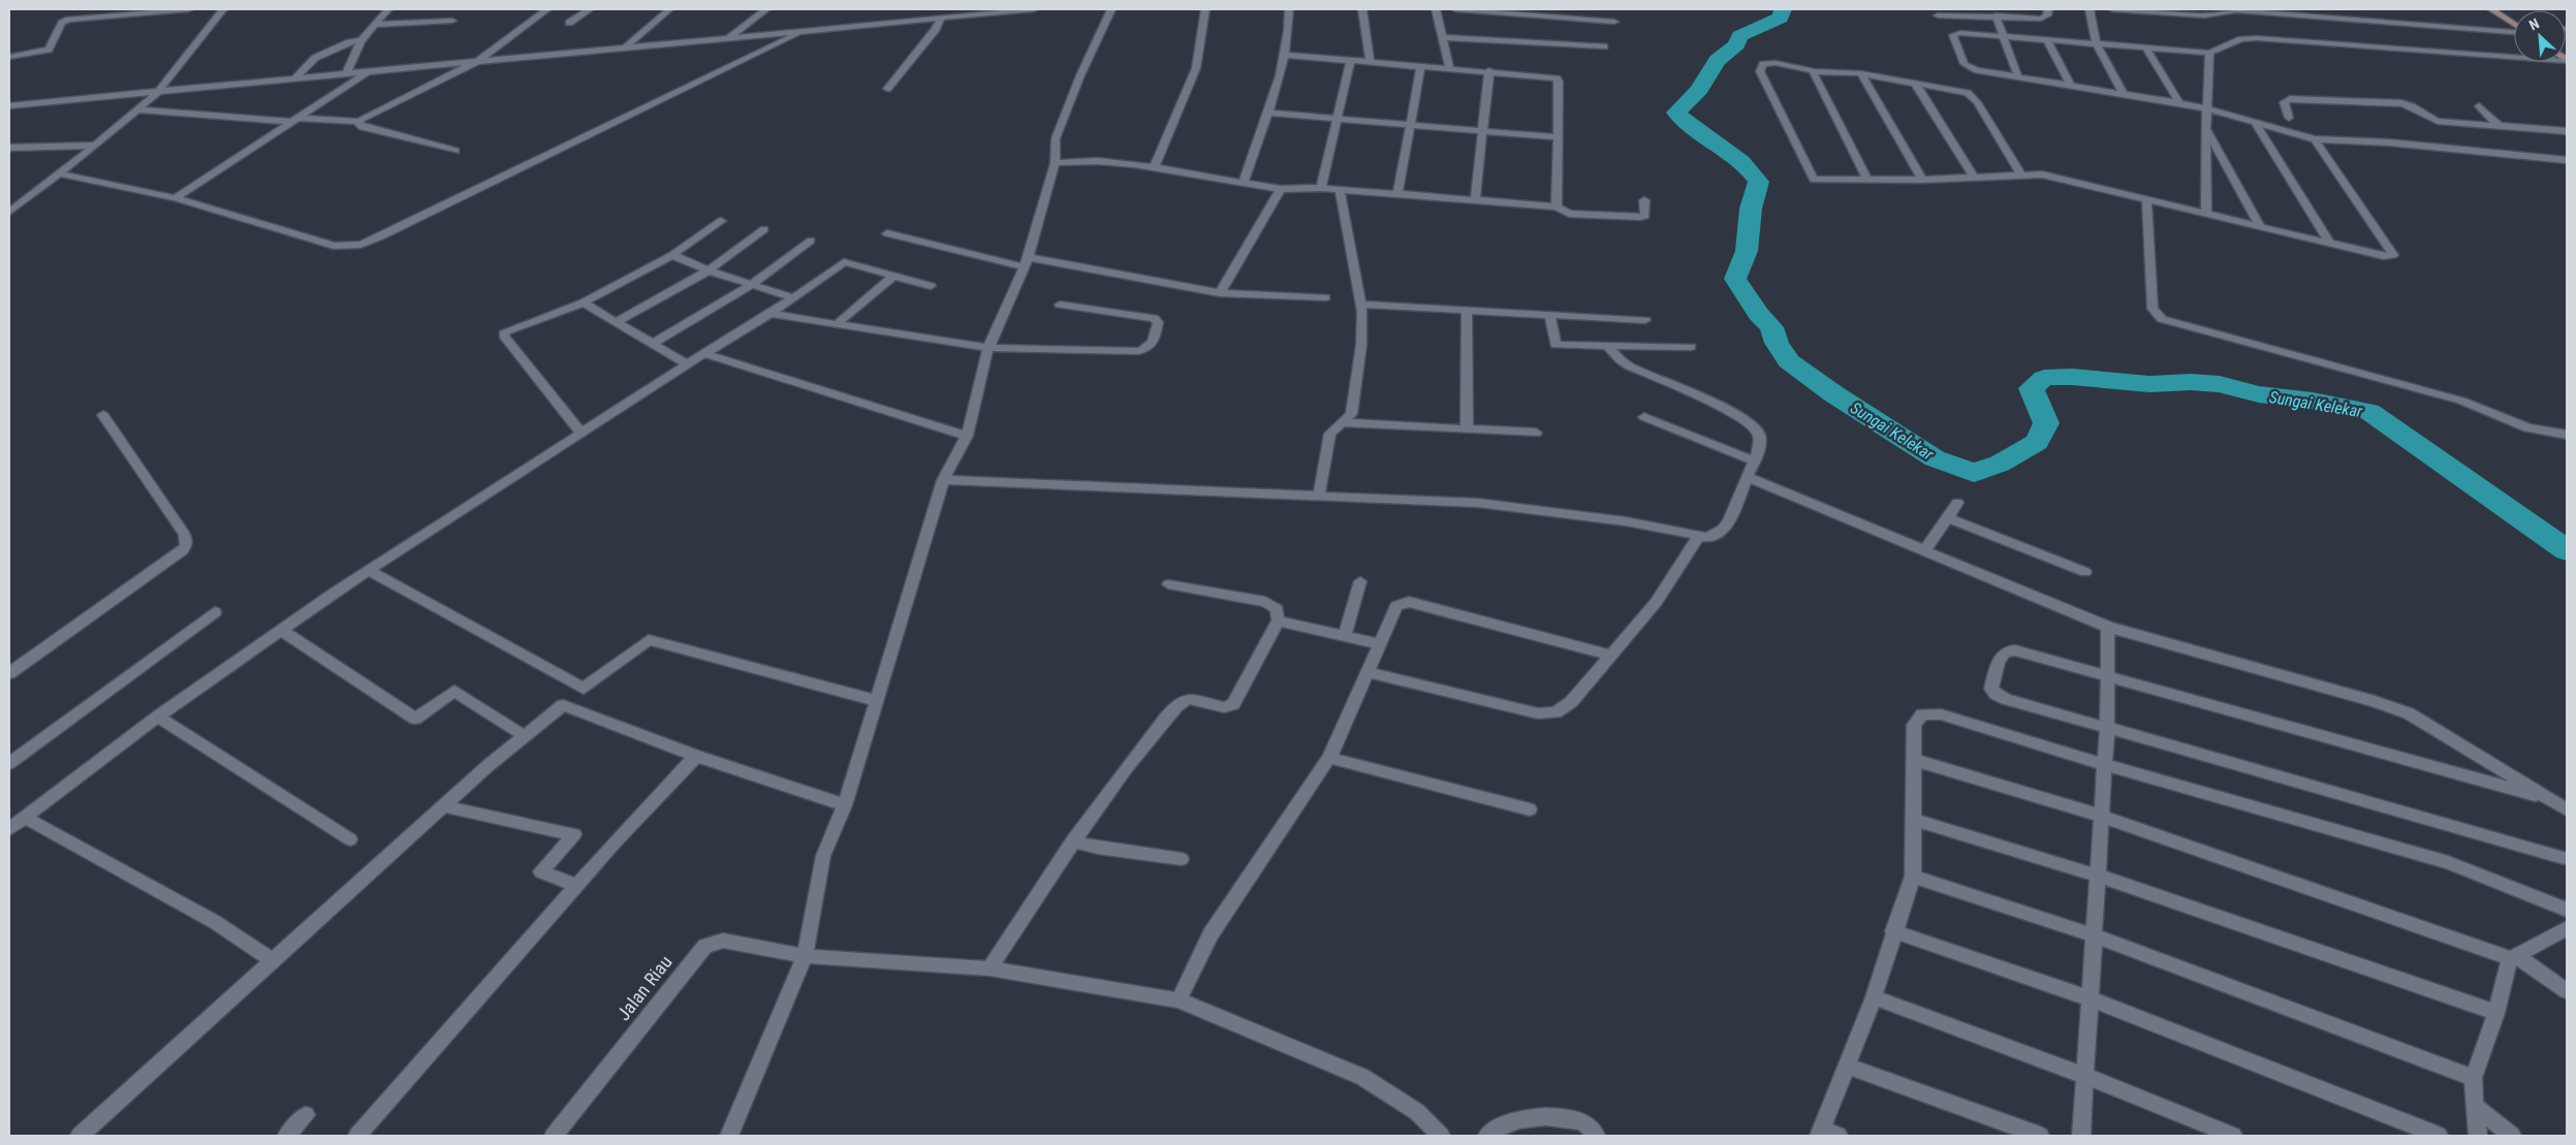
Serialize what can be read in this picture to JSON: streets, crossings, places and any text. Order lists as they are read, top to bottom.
{
  "streets": {
    "street": ["Jalan Riau"]
  },
  "water": ["Sungai Kelekar"],
  "north": "top left"
}
